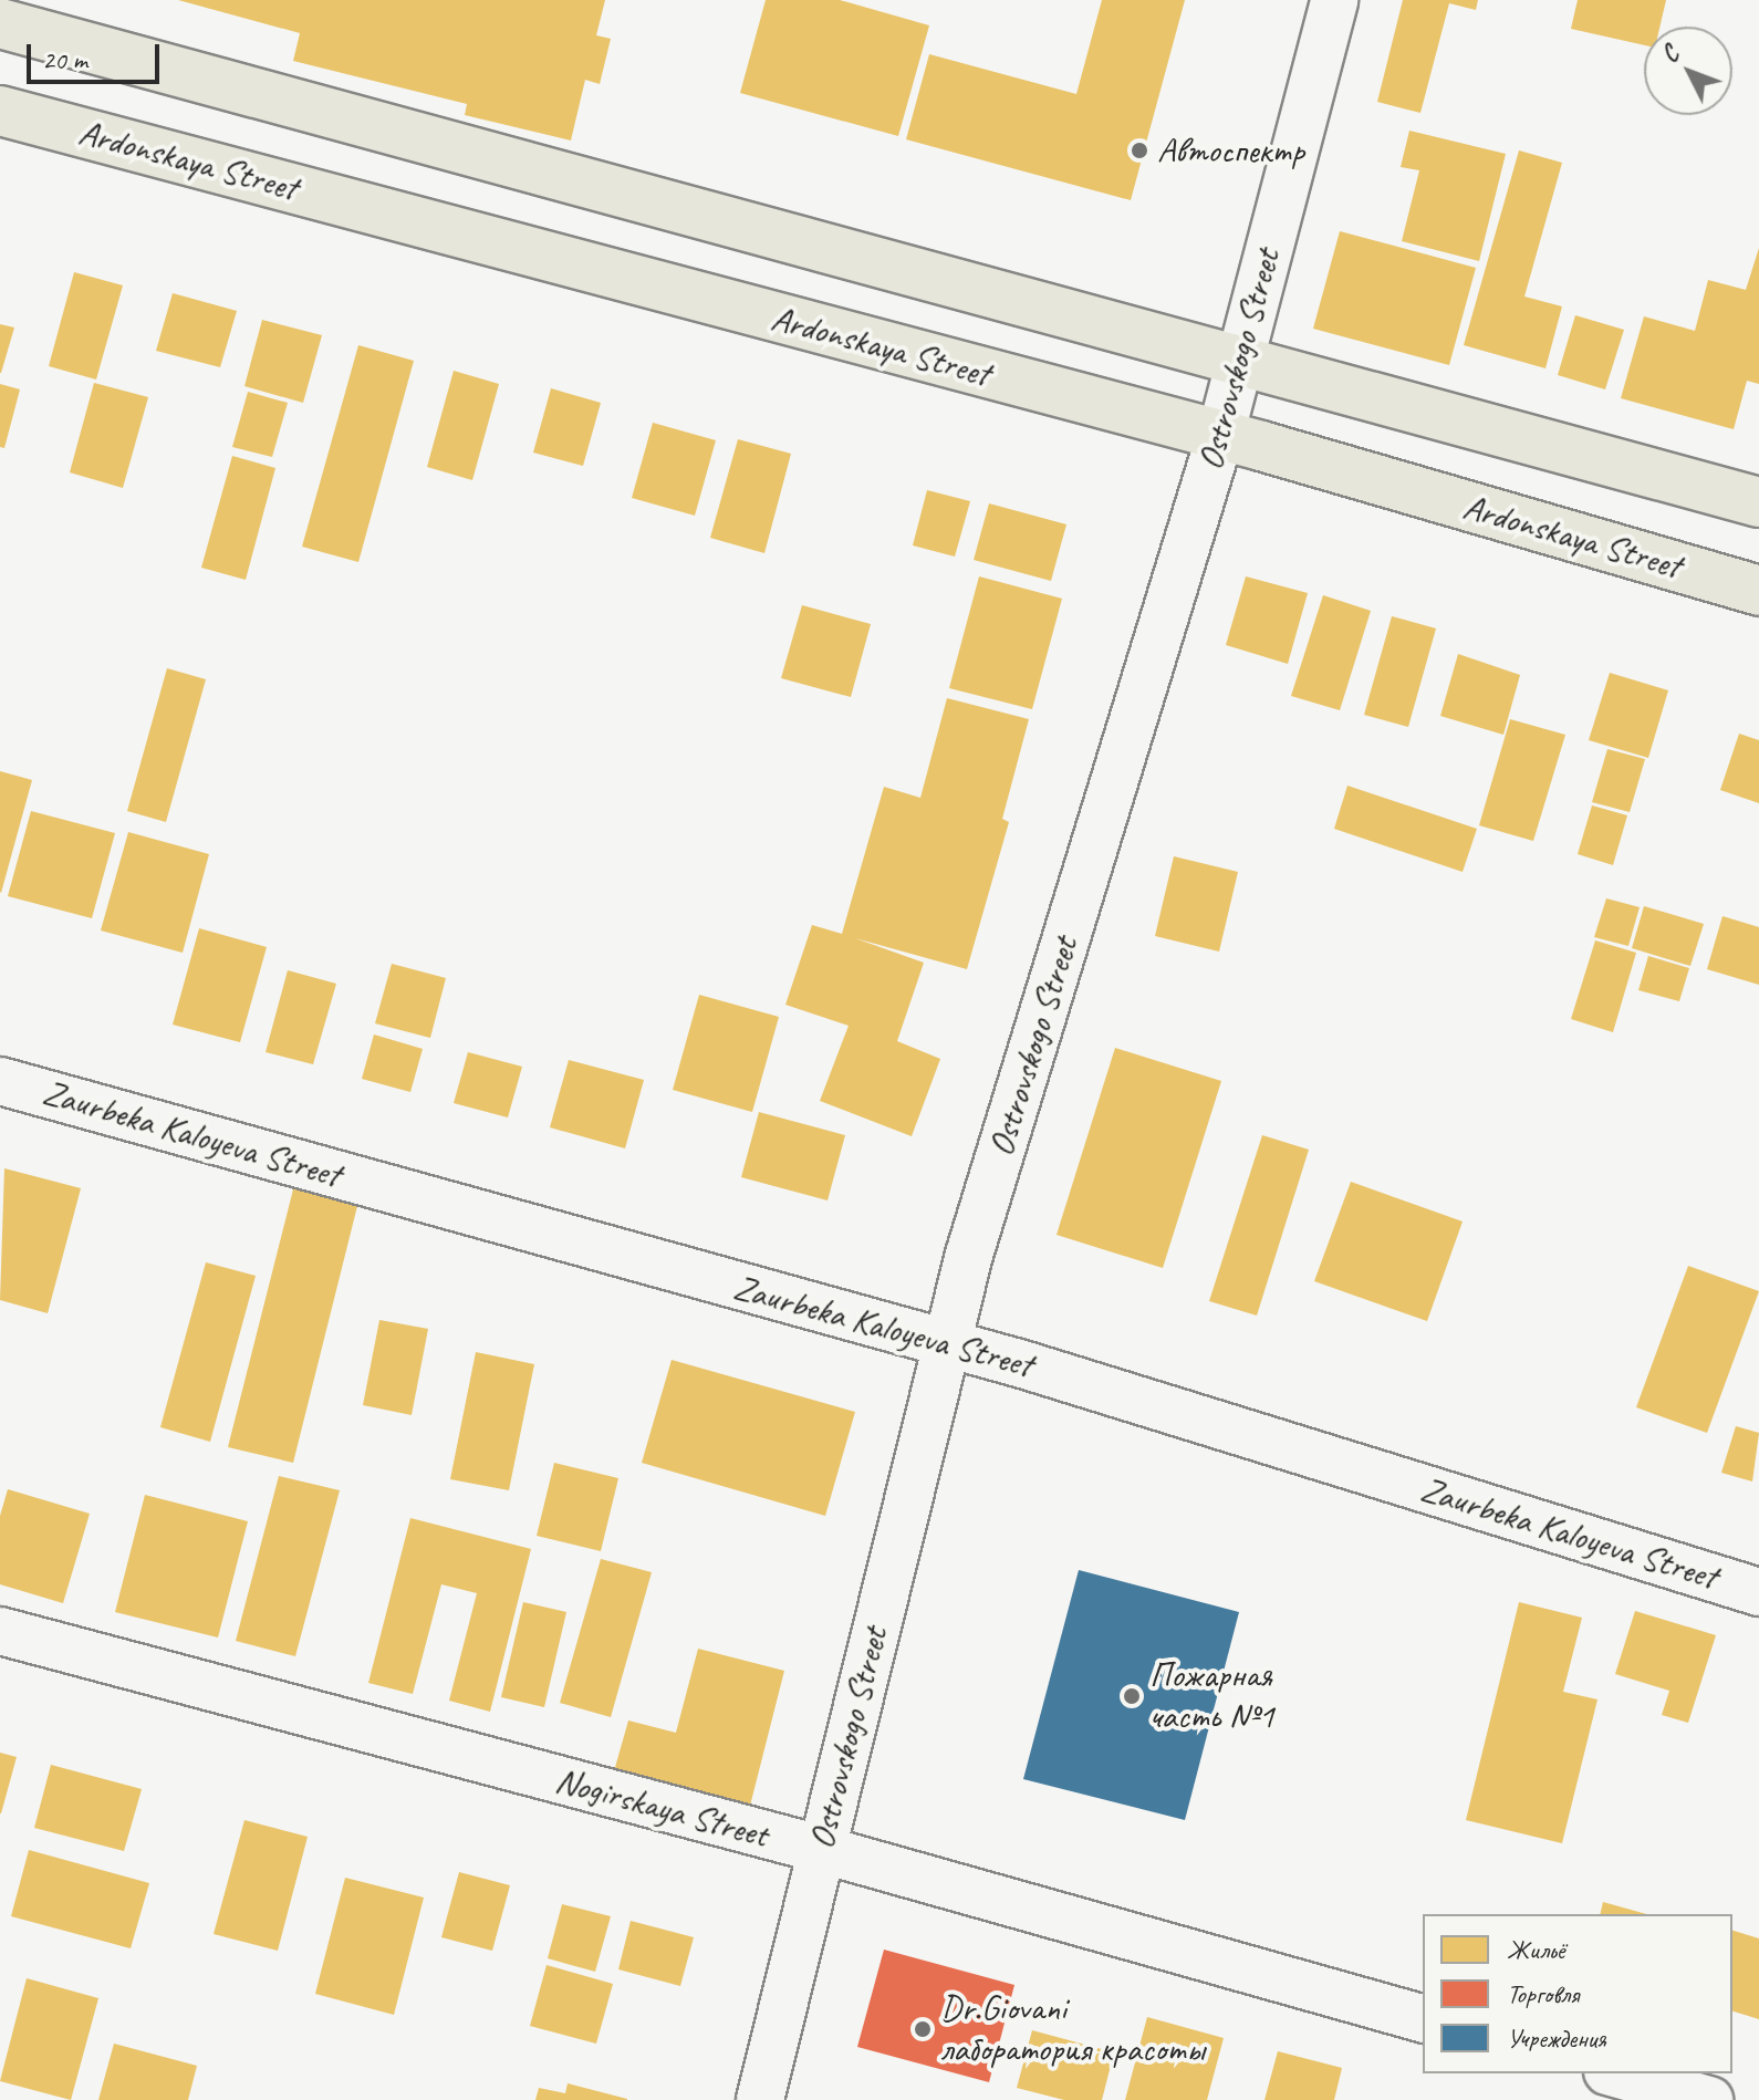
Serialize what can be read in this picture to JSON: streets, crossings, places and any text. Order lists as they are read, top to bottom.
{
  "streets": {
    "main road": ["Ardonskaya Street"],
    "street": ["Ostrovskogo Street", "Zaurbeka Kaloyeva Street", "Nogirskaya Street"]
  },
  "crossings": [
    ["Ardonskaya Street", "Ostrovskogo Street"],
    ["Ostrovskogo Street", "Zaurbeka Kaloyeva Street"],
    ["Ostrovskogo Street", "Nogirskaya Street"]
  ],
  "places": ["Автоспектр", "Пожарная часть №1", "Dr.Giovani лаборатория красоты"],
  "legend": ["Жильё", "Торговля", "Учреждения"],
  "scale_bar": "20 m",
  "north": "top left"
}
